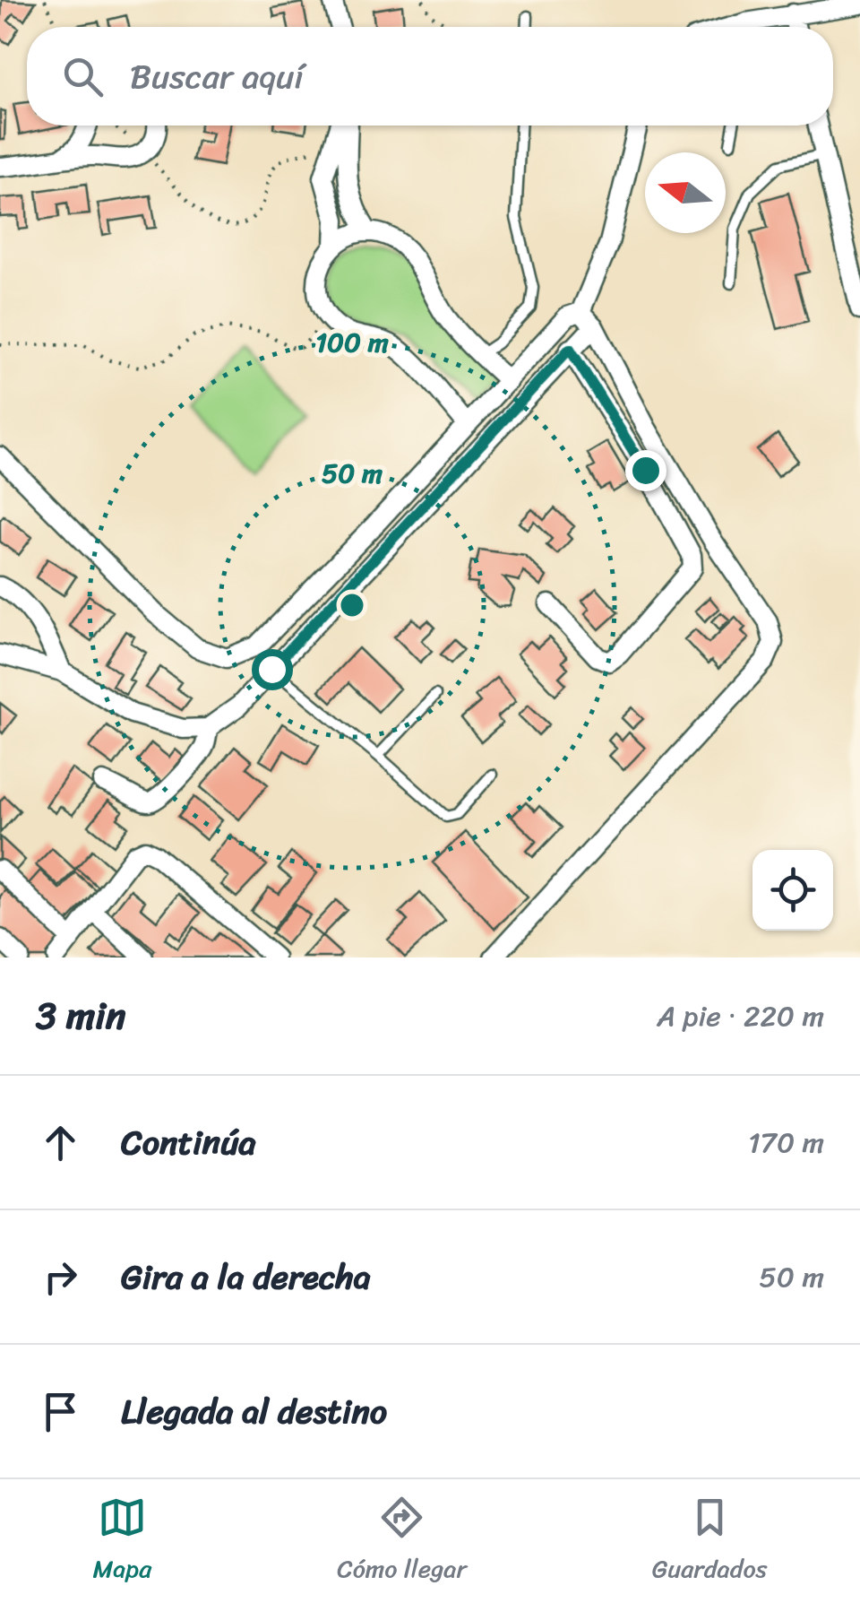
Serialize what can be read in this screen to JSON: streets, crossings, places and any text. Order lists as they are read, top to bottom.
{
  "north": "left",
  "page": {
    "search": "Buscar aquí",
    "heading": ["3 min", "A pie · 220 m"],
    "list": [
      ["Continúa", "170 m"],
      ["Gira a la derecha", "50 m"],
      "Llegada al destino"
    ],
    "nav": ["Mapa", "Cómo llegar", "Guardados"]
  },
  "rings": ["100 m", "50 m"]
}
